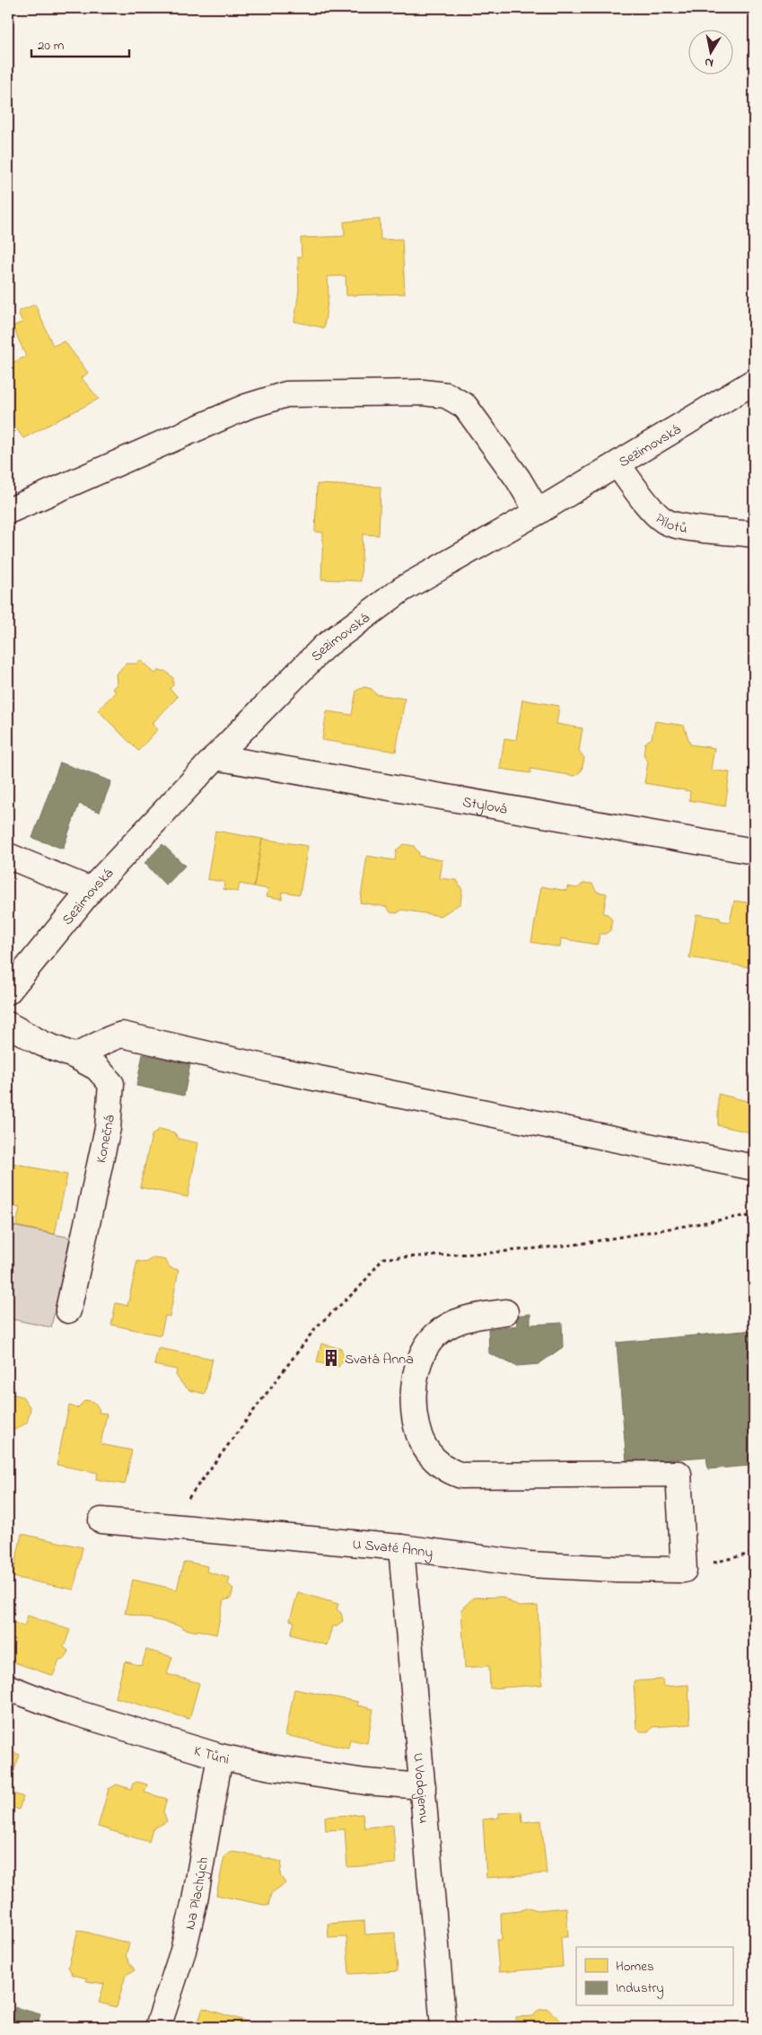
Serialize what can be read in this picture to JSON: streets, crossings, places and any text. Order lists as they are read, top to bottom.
{
  "streets": {
    "street": [
      "Sezimovská",
      "Pilotů",
      "Stylová",
      "Konečná",
      "U Svaté Anny",
      "K Tůni",
      "U Vodojemu",
      "Na Plachých"
    ]
  },
  "crossings": [
    ["Sezimovská", "Pilotů"],
    ["Sezimovská", "Stylová"],
    ["U Svaté Anny", "U Vodojemu"],
    ["K Tůni", "U Vodojemu"],
    ["K Tůni", "Na Plachých"]
  ],
  "places": {
    "building": ["Svatá Anna"]
  },
  "legend": ["Homes", "Industry"],
  "scale_bar": "20 m",
  "north": "bottom"
}
